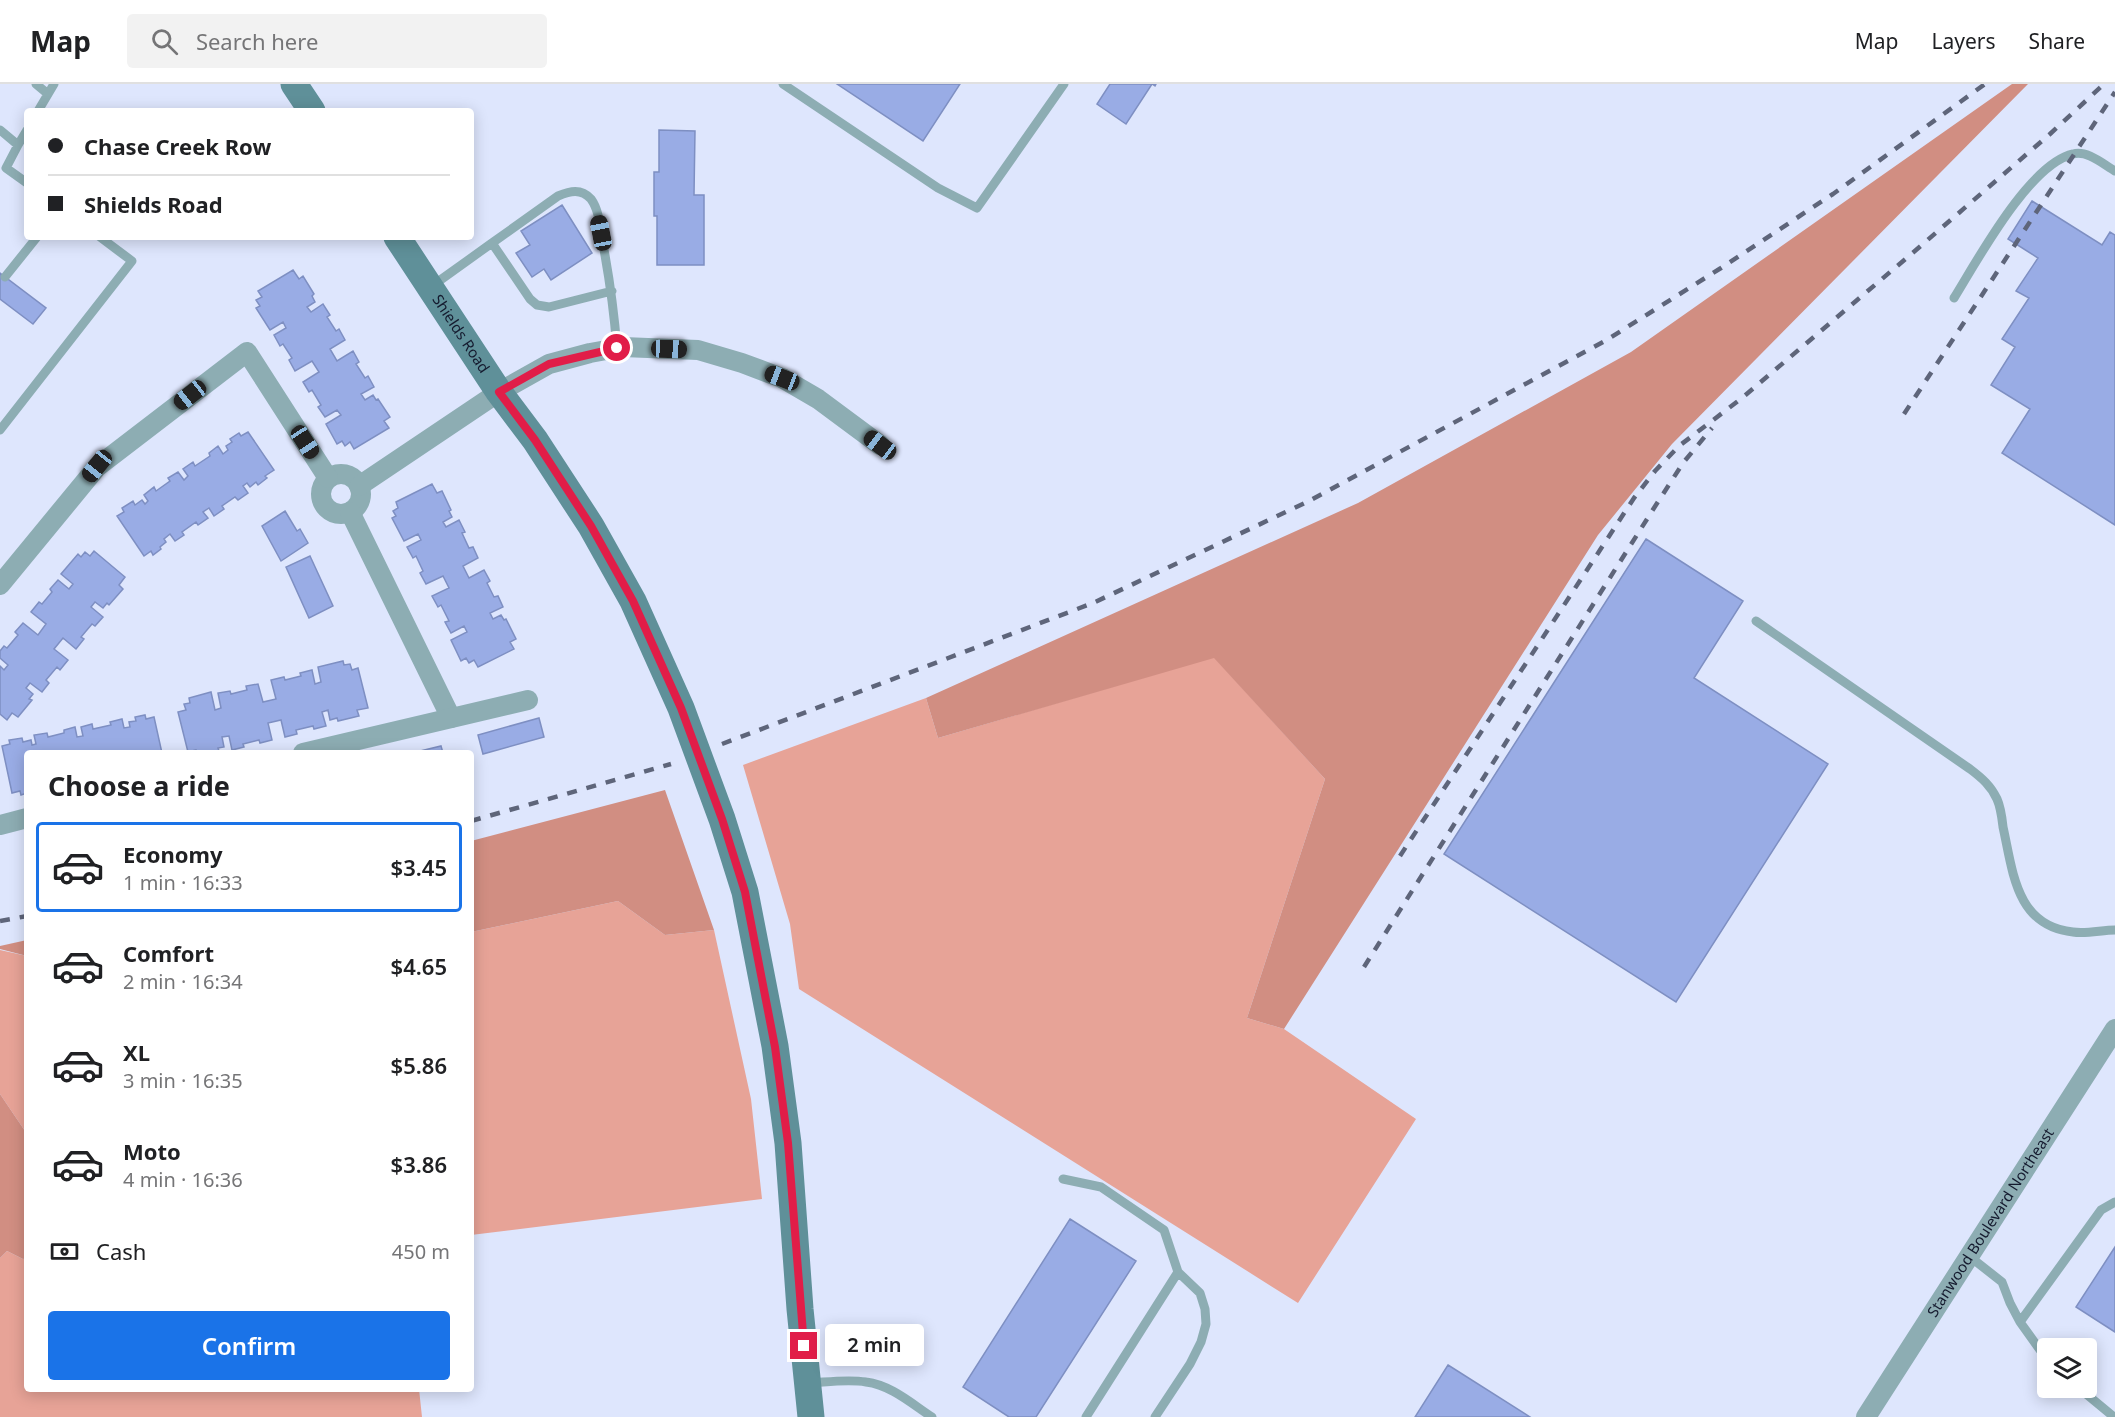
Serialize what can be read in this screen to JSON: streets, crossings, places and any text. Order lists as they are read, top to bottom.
{
  "streets": {
    "street": ["Shields Road", "Stanwood Boulevard Northeast"]
  },
  "page": {
    "header": "Map",
    "search": "Search here",
    "nav": ["Map", "Layers", "Share"],
    "banner": ["Chase Creek Row", "Shields Road"],
    "heading": "Choose a ride",
    "list": [
      {
        "name": "Economy",
        "note": "1 min · 16:33",
        "value": "$3.45"
      },
      {
        "name": "Comfort",
        "note": "2 min · 16:34",
        "value": "$4.65"
      },
      {
        "name": "XL",
        "note": "3 min · 16:35",
        "value": "$5.86"
      },
      {
        "name": "Moto",
        "note": "4 min · 16:36",
        "value": "$3.86"
      }
    ],
    "pay": ["Cash", "450 m"],
    "buttons": "Confirm",
    "bubble": "2 min"
  }
}
